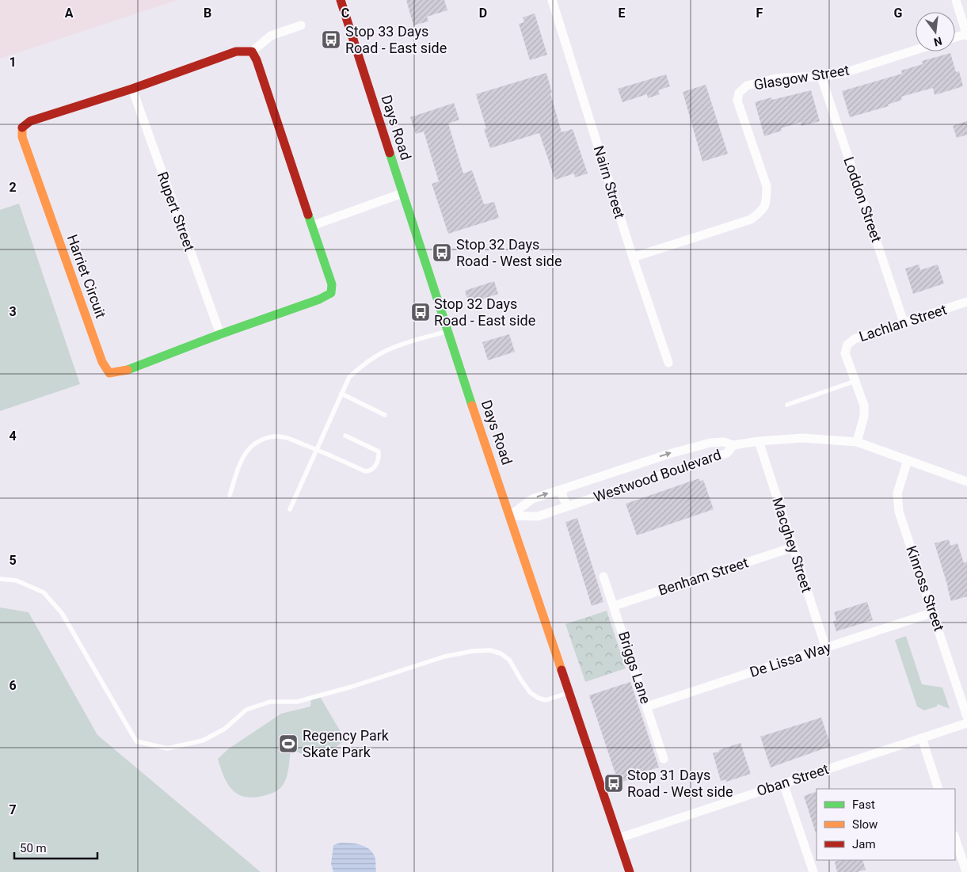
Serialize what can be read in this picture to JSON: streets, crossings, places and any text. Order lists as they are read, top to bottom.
{
  "streets": {
    "street": [
      "Glasgow Street",
      "Days Road",
      "Nairn Street",
      "Loddon Street",
      "Rupert Street",
      "Harriet Circuit",
      "Lachlan Street",
      "Westwood Boulevard",
      "Macghey Street",
      "Benham Street",
      "Kinross Street",
      "De Lissa Way",
      "Briggs Lane",
      "Oban Street"
    ]
  },
  "crossings": [
    ["Glasgow Street", "Nairn Street"],
    ["Glasgow Street", "Loddon Street"],
    ["Days Road", "Westwood Boulevard"],
    ["Days Road", "Oban Street"],
    ["Loddon Street", "Lachlan Street"],
    ["Rupert Street", "Harriet Circuit"],
    ["Macghey Street", "Benham Street"],
    ["Macghey Street", "De Lissa Way"],
    ["Benham Street", "Briggs Lane"],
    ["Kinross Street", "De Lissa Way"],
    ["De Lissa Way", "Briggs Lane"]
  ],
  "places": {
    "bus stop": [
      "Stop 33 Days Road - East side",
      "Stop 32 Days Road - West side",
      "Stop 32 Days Road - East side",
      "Stop 31 Days Road - West side"
    ],
    "sports": ["Regency Park Skate Park"]
  },
  "legend": ["Fast", "Slow", "Jam"],
  "scale_bar": "50 m",
  "north": "bottom",
  "grid": {
    "columns": [
      "A",
      "B",
      "C",
      "D",
      "E",
      "F",
      "G"
    ],
    "rows": [
      "1",
      "2",
      "3",
      "4",
      "5",
      "6",
      "7"
    ]
  }
}
